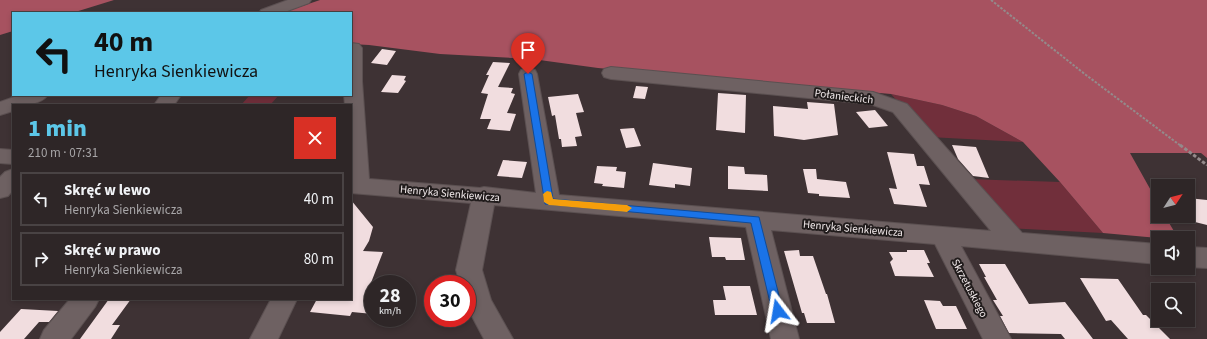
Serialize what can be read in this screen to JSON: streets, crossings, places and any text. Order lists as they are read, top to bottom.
{
  "streets": {
    "street": ["Połanieckich", "Henryka Sienkiewicza", "Skrzetuskiego"]
  },
  "crossings": [
    ["Połanieckich", "Henryka Sienkiewicza"],
    ["Henryka Sienkiewicza", "Skrzetuskiego"]
  ],
  "north": "top right",
  "page": {
    "turn": ["40 m", "Henryka Sienkiewicza"],
    "heading": ["1 min", "210 m · 07:31"],
    "list": [
      {
        "name": "Skręć w lewo",
        "note": "Henryka Sienkiewicza",
        "value": "40 m"
      },
      {
        "name": "Skręć w prawo",
        "note": "Henryka Sienkiewicza",
        "value": "80 m"
      }
    ],
    "speed": "28 km/h",
    "limit": "30"
  }
}
